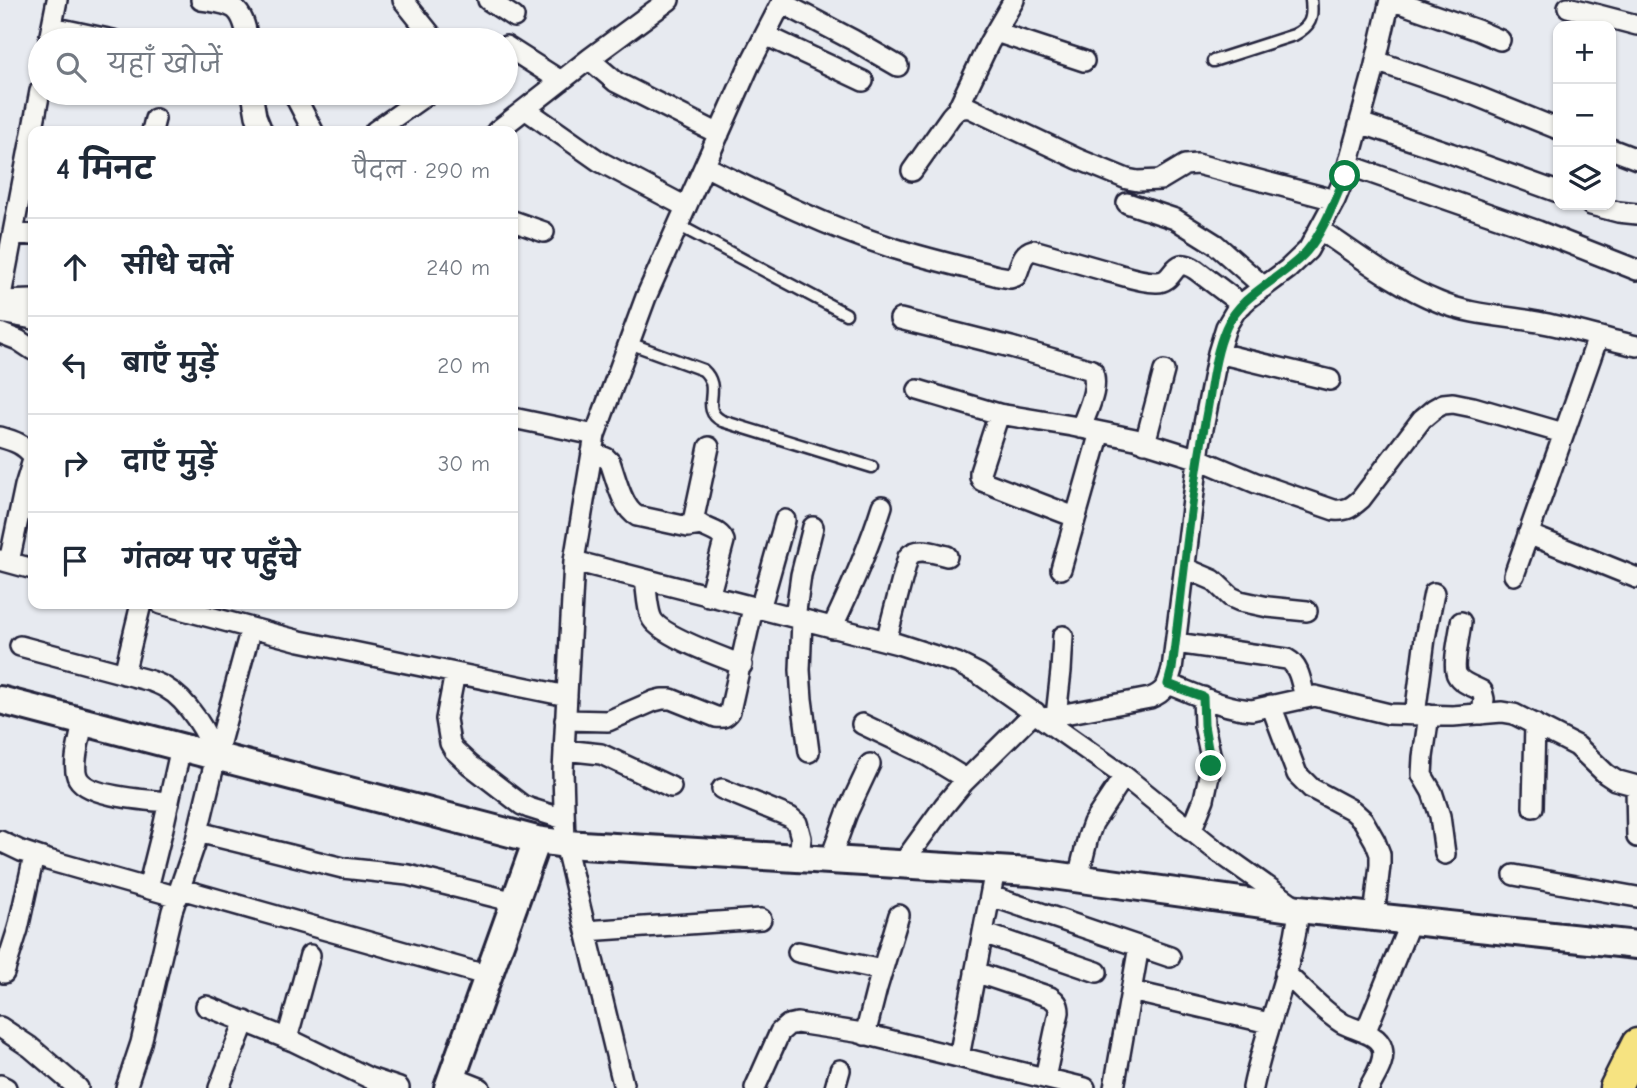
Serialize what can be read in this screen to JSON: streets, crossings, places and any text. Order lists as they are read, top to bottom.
{
  "page": {
    "map_buttons": ["+", "−"],
    "search": "यहाँ खोजें",
    "heading": ["4 मिनट", "पैदल · 290 m"],
    "list": [
      ["सीधे चलें", "240 m"],
      ["बाएँ मुड़ें", "20 m"],
      ["दाएँ मुड़ें", "30 m"],
      "गंतव्य पर पहुँचे"
    ]
  }
}
